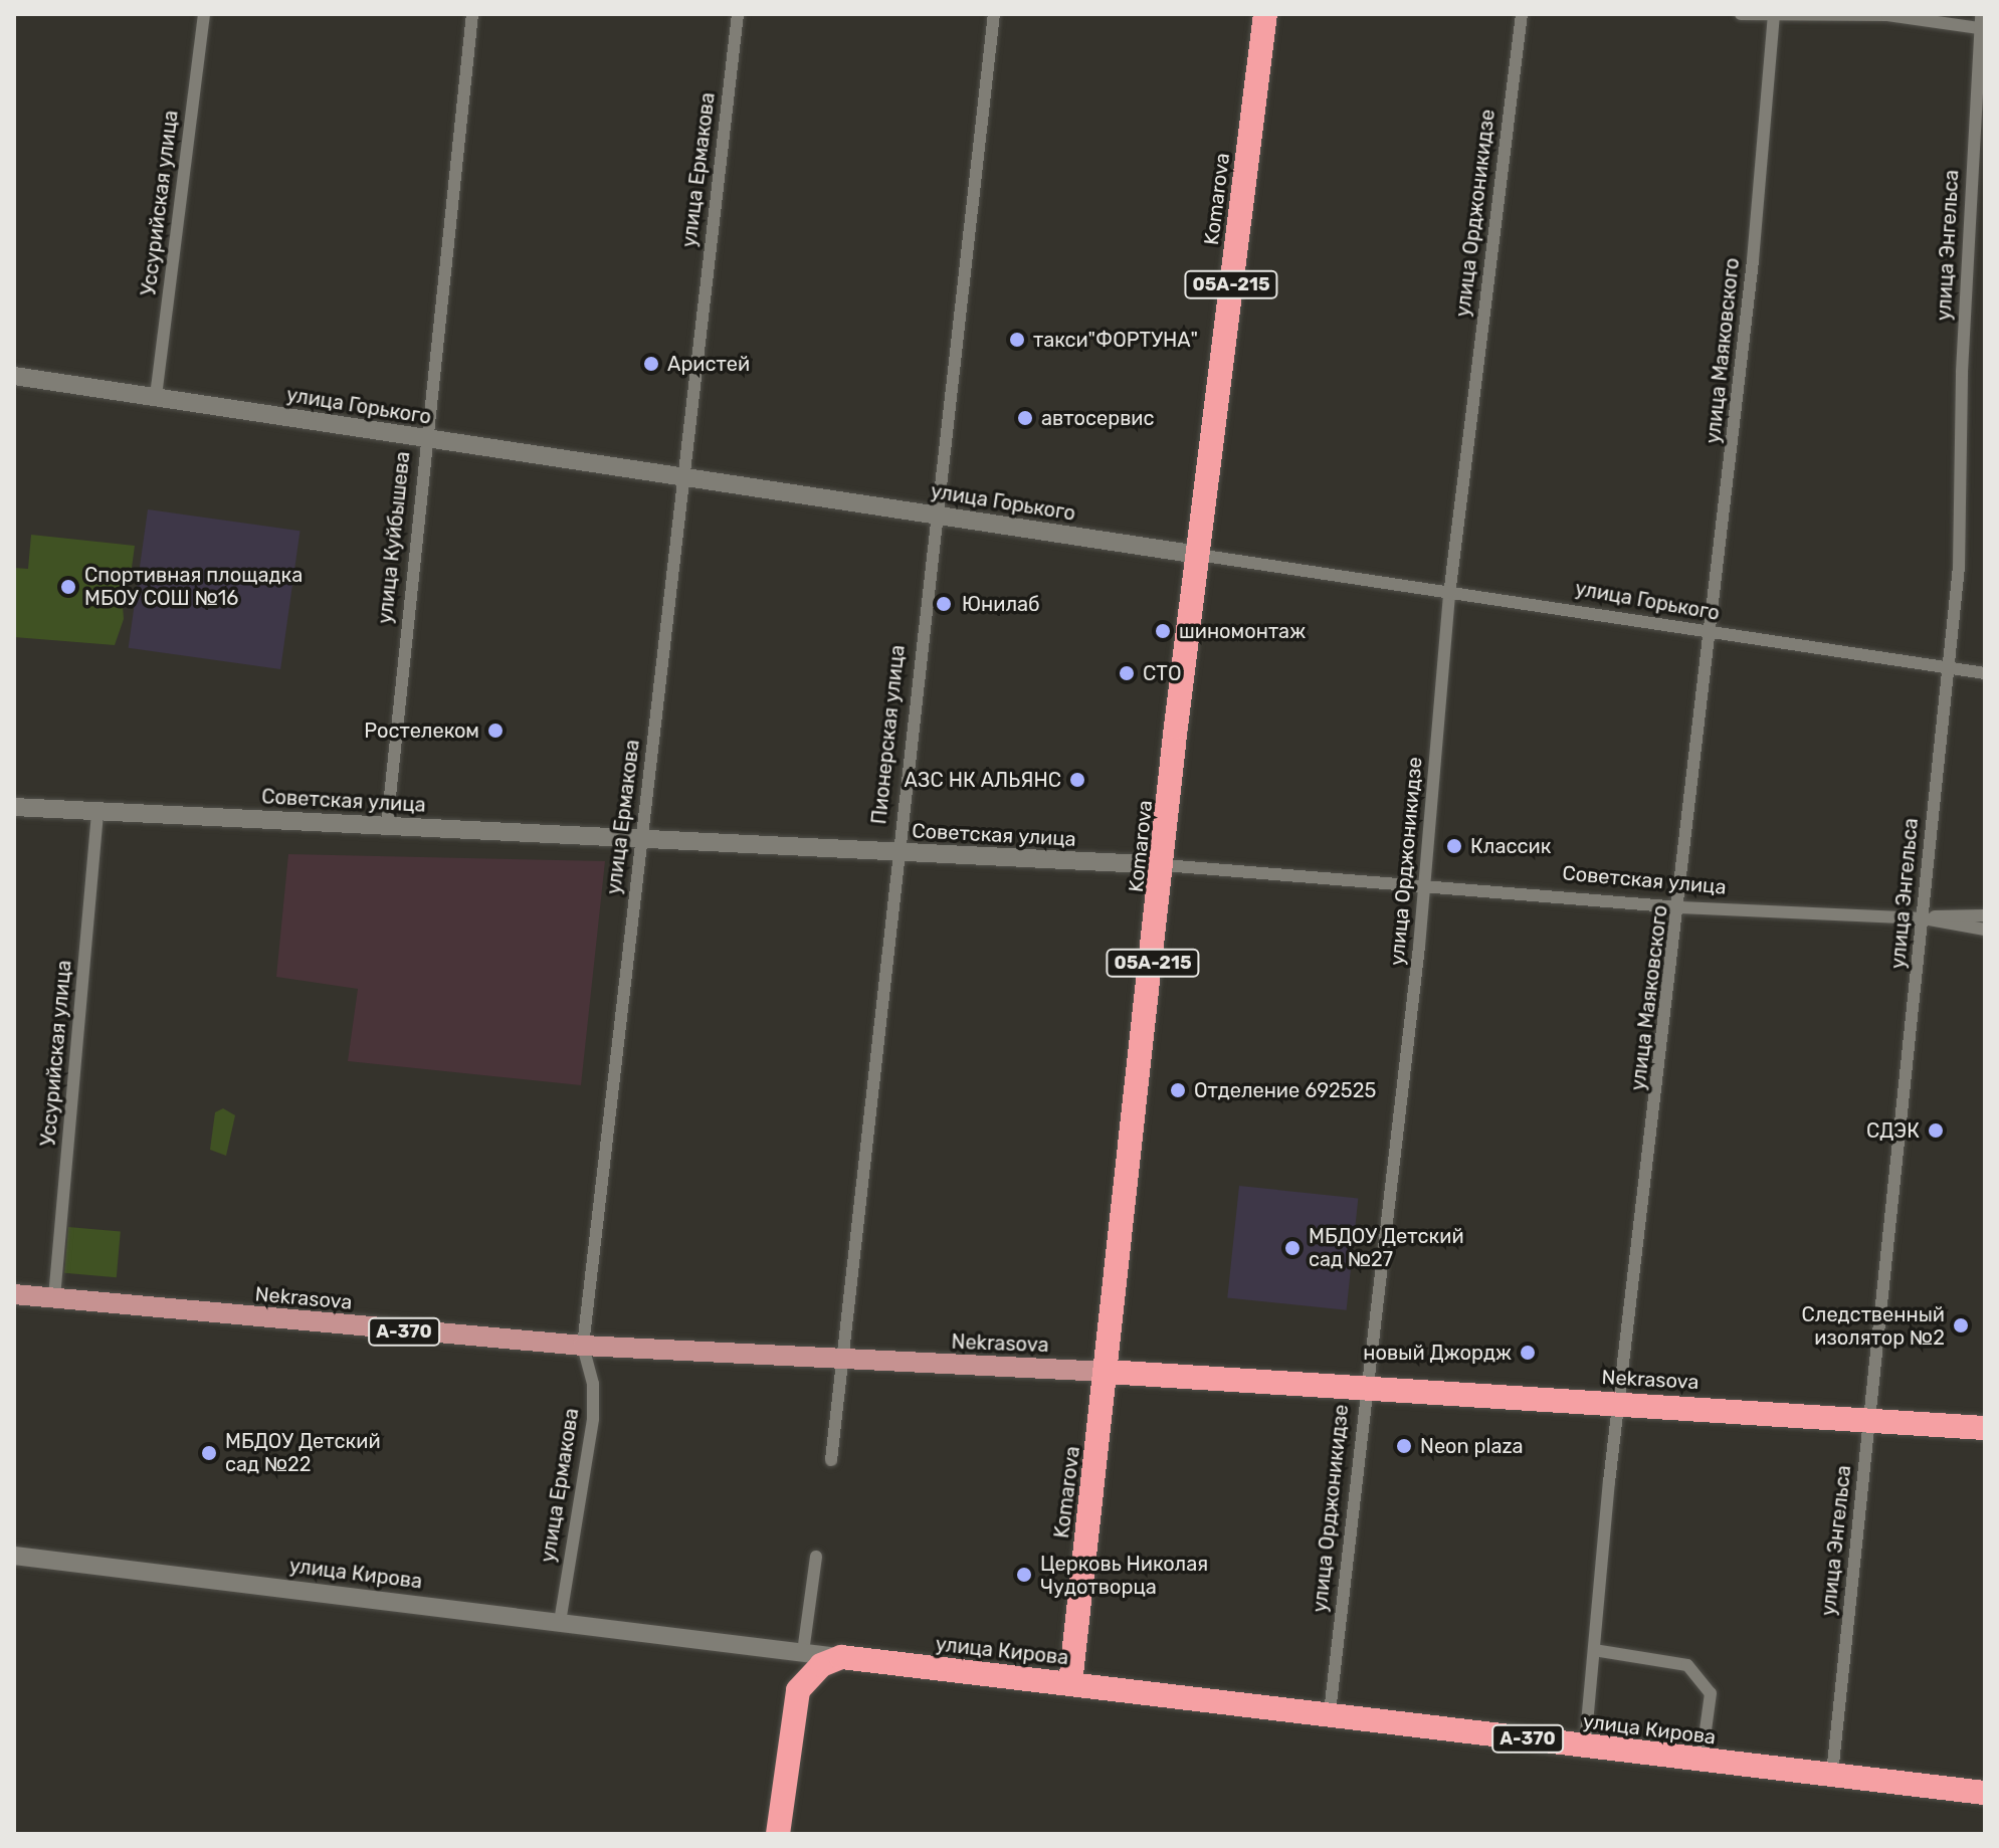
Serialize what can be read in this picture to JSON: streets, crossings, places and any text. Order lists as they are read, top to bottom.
{
  "streets": {
    "highway": [
      "Komarova",
      "05А-215",
      "Nekrasova",
      "А-370",
      "улица Кирова"
    ],
    "main road": ["улица Горького", "Советская улица"],
    "street": [
      "улица Ермакова",
      "Уссурийская улица",
      "улица Орджоникидзе",
      "улица Энгельса",
      "улица Маяковского",
      "улица Куйбышева",
      "Пионерская улица"
    ]
  },
  "crossings": [
    ["улица Ермакова", "улица Горького"],
    ["улица Ермакова", "Советская улица"],
    ["улица Ермакова", "Nekrasova"],
    ["улица Ермакова", "улица Кирова"],
    ["Komarova", "улица Горького"],
    ["Komarova", "Советская улица"],
    ["Komarova", "Nekrasova"],
    ["Komarova", "улица Кирова"],
    ["Уссурийская улица", "улица Горького"],
    ["Уссурийская улица", "Советская улица"],
    ["Уссурийская улица", "Nekrasova"],
    ["улица Орджоникидзе", "улица Горького"],
    ["улица Орджоникидзе", "Советская улица"],
    ["улица Орджоникидзе", "Nekrasova"],
    ["улица Орджоникидзе", "улица Кирова"],
    ["улица Энгельса", "улица Горького"],
    ["улица Энгельса", "Советская улица"],
    ["улица Энгельса", "Nekrasova"],
    ["улица Энгельса", "улица Кирова"],
    ["улица Маяковского", "улица Горького"],
    ["улица Маяковского", "Советская улица"],
    ["улица Маяковского", "Nekrasova"],
    ["улица Маяковского", "улица Кирова"],
    ["улица Горького", "улица Куйбышева"],
    ["улица Горького", "Пионерская улица"],
    ["улица Куйбышева", "Советская улица"],
    ["Пионерская улица", "Советская улица"],
    ["Пионерская улица", "Nekrasova"]
  ],
  "places": [
    "такси\"ФОРТУНА\"",
    "Аристей",
    "автосервис",
    "Спортивная площадка МБОУ СОШ №16",
    "Юнилаб",
    "шиномонтаж",
    "СТО",
    "Ростелеком",
    "АЗС НК АЛЬЯНС",
    "Классик",
    "Отделение 692525",
    "СДЭК",
    "МБДОУ Детский сад №27",
    "Следственный изолятор №2",
    "новый Джордж",
    "Neon plaza",
    "МБДОУ Детский сад №22",
    "Церковь Николая Чудотворца"
  ]
}
